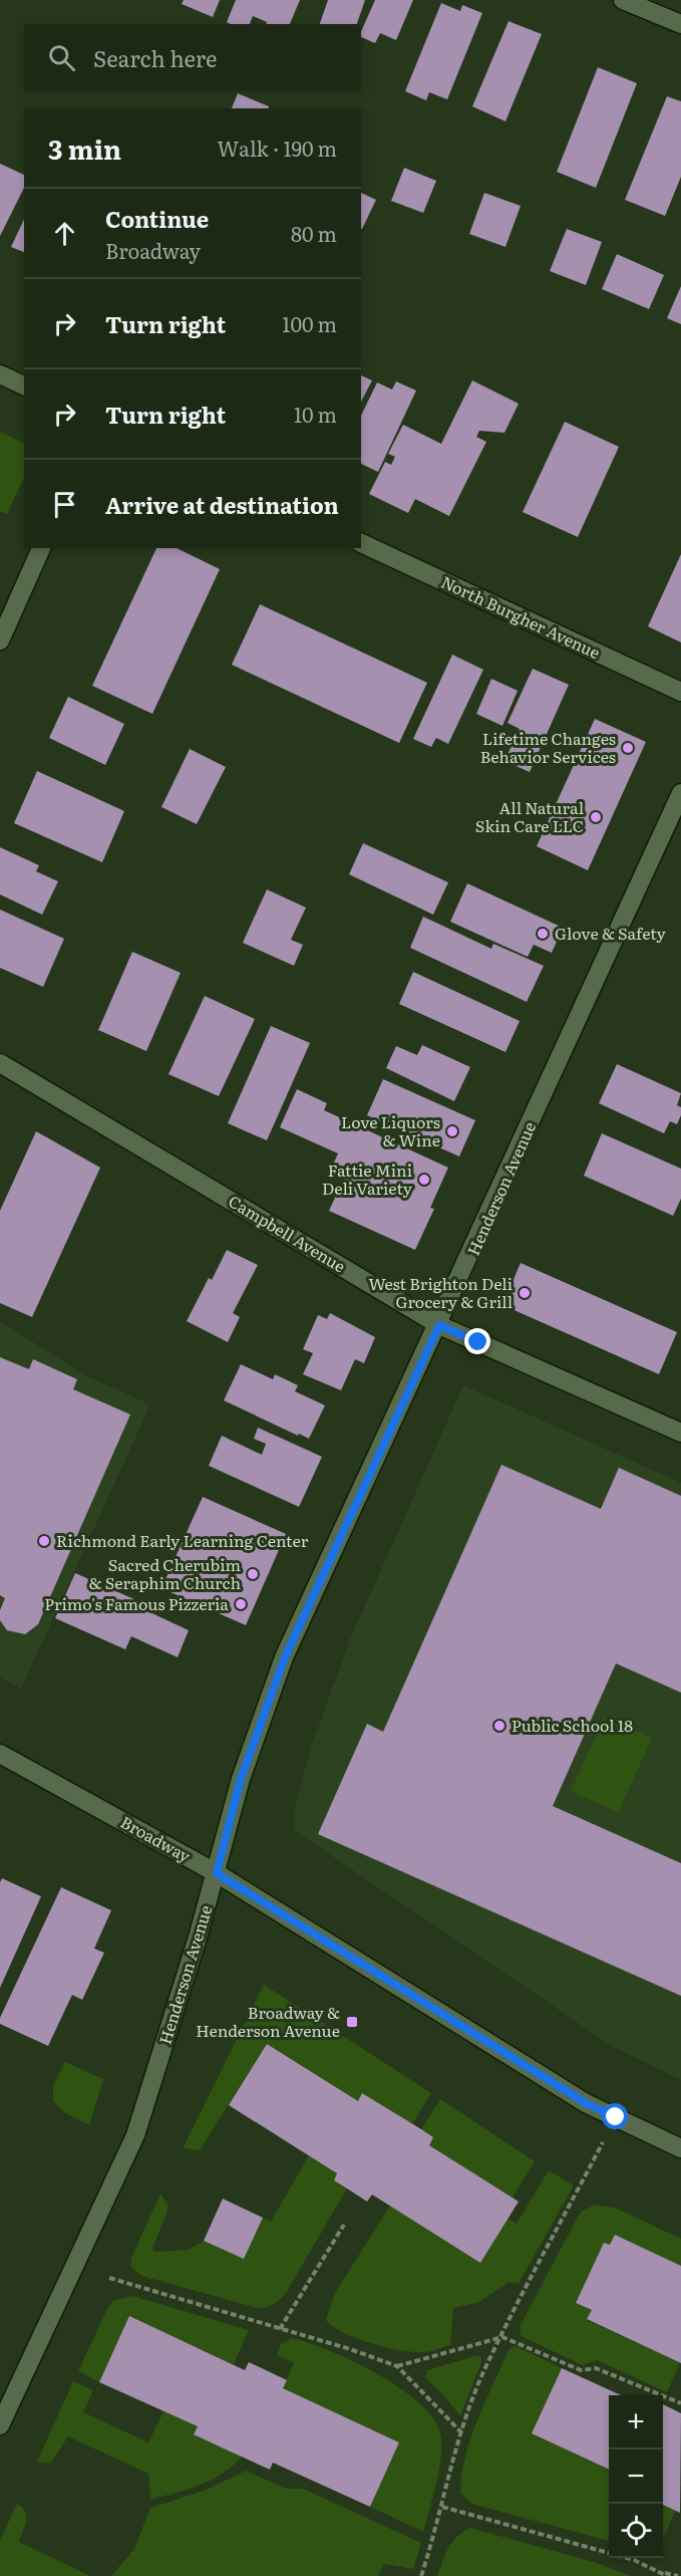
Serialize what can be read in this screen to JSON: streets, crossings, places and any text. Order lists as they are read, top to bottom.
{
  "streets": {
    "street": [
      "North Burgher Avenue",
      "Henderson Avenue",
      "Campbell Avenue",
      "Broadway"
    ]
  },
  "crossings": [
    ["Henderson Avenue", "Campbell Avenue"],
    ["Henderson Avenue", "Broadway"]
  ],
  "places": {
    "other": [
      "Lifetime Changes Behavior Services",
      "All Natural Skin Care LLC",
      "Glove & Safety",
      "Love Liquors & Wine",
      "Fattie Mini Deli Variety",
      "West Brighton Deli Grocery & Grill",
      "Richmond Early Learning Center",
      "Sacred Cherubim & Seraphim Church",
      "Primo's Famous Pizzeria",
      "Public School 18"
    ],
    "transit": ["Broadway & Henderson Avenue"]
  },
  "page": {
    "search": "Search here",
    "heading": ["3 min", "Walk · 190 m"],
    "list": [
      ["Continue", "Broadway", "80 m"],
      ["Turn right", "100 m"],
      ["Turn right", "10 m"],
      "Arrive at destination"
    ],
    "map_buttons": ["+", "−"]
  }
}
